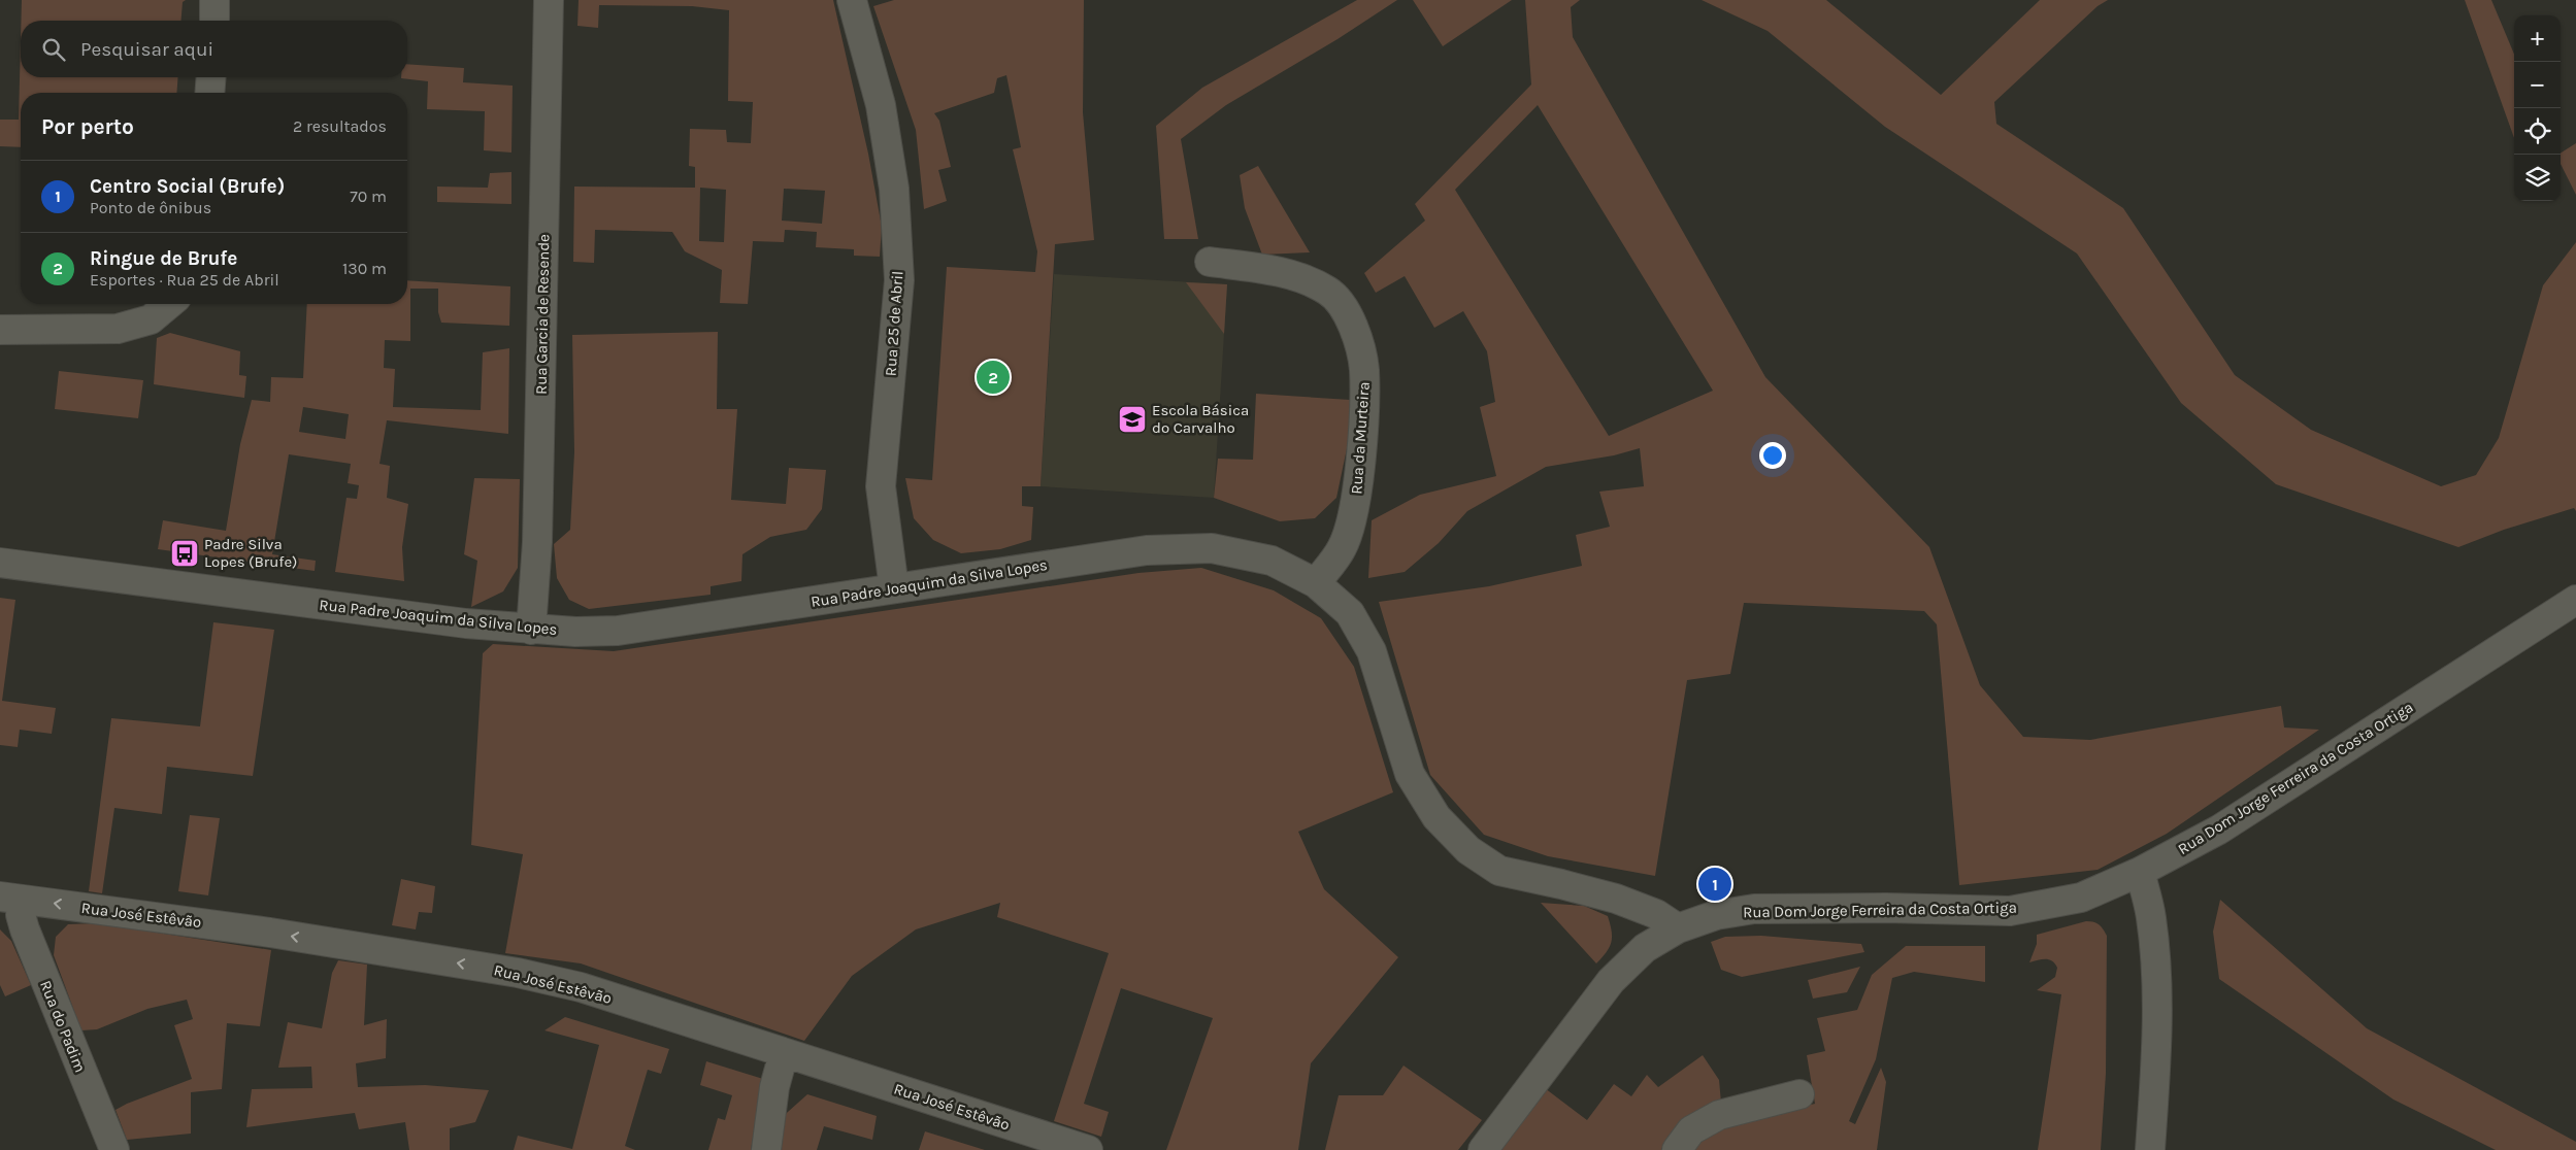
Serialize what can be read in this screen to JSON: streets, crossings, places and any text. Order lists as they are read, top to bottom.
{
  "streets": {
    "street": [
      "Rua Garcia de Resende",
      "Rua 25 de Abril",
      "Rua da Murteira",
      "Rua Padre Joaquim da Silva Lopes",
      "Rua Dom Jorge Ferreira da Costa Ortiga",
      "Rua José Estêvão",
      "Rua do Padim"
    ]
  },
  "crossings": [
    ["Rua Garcia de Resende", "Rua Padre Joaquim da Silva Lopes"],
    ["Rua 25 de Abril", "Rua Padre Joaquim da Silva Lopes"],
    ["Rua da Murteira", "Rua Padre Joaquim da Silva Lopes"],
    ["Rua Padre Joaquim da Silva Lopes", "Rua Dom Jorge Ferreira da Costa Ortiga"],
    ["Rua José Estêvão", "Rua do Padim"]
  ],
  "one_way": ["Rua José Estêvão"],
  "places": {
    "school or university": ["Escola Básica do Carvalho"],
    "bus stop": ["Padre Silva Lopes (Brufe)"]
  },
  "page": {
    "map_buttons": ["+", "−"],
    "search": "Pesquisar aqui",
    "heading": ["Por perto", "2 resultados"],
    "list": [
      {
        "mark": "1",
        "name": "Centro Social (Brufe)",
        "note": "Ponto de ônibus",
        "value": "70 m"
      },
      {
        "mark": "2",
        "name": "Ringue de Brufe",
        "note": "Esportes · Rua 25 de Abril",
        "value": "130 m"
      }
    ],
    "pins": ["2", "1"]
  }
}
